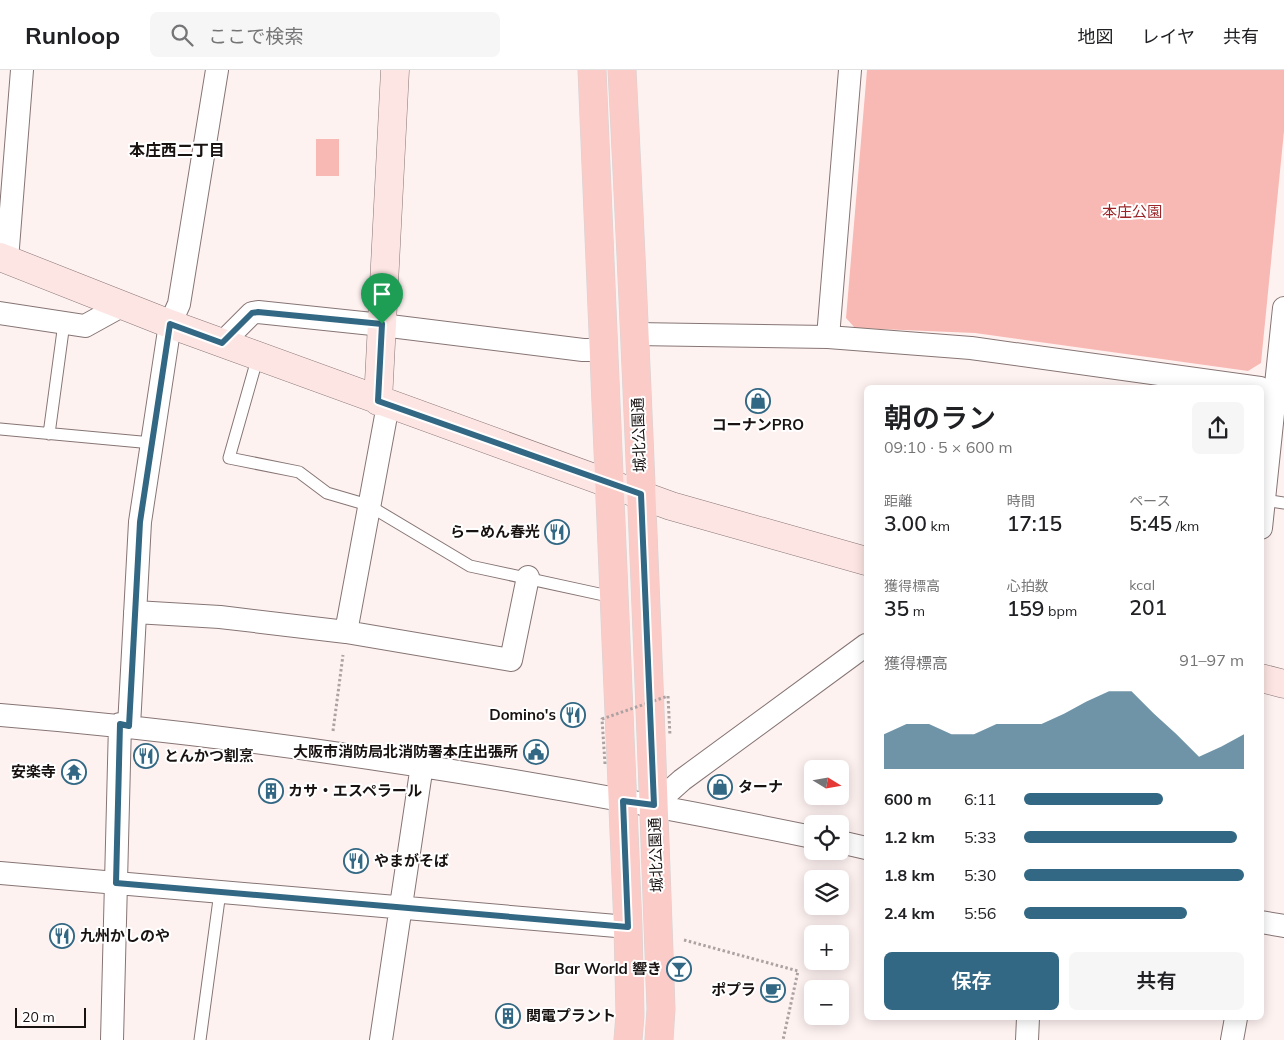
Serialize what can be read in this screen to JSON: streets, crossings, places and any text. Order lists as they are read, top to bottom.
{
  "streets": {
    "main road": ["城北公園通"]
  },
  "districts": ["本庄西二丁目"],
  "parks": ["本庄公園"],
  "places": {
    "shop": ["コーナンPRO", "ターナ"],
    "restaurant": [
      "らーめん春光",
      "Domino's",
      "とんかつ割烹",
      "やまがそば",
      "九州かしのや"
    ],
    "public building": ["大阪市消防局北消防署本庄出張所"],
    "temple": ["安楽寺"],
    "building": ["カサ・エスペラール", "関電プラント"],
    "bar": ["Bar World 響き"],
    "cafe": ["ポプラ"]
  },
  "scale_bar": "20 m",
  "north": "right",
  "page": {
    "header": "Runloop",
    "search": "ここで検索",
    "nav": ["地図", "レイヤ", "共有"],
    "heading": ["朝のラン", "09:10 · 5 × 600 m"],
    "stats": [
      ["距離", "3.00 km"],
      ["時間", "17:15"],
      ["ペース", "5:45 /km"],
      ["獲得標高", "35 m"],
      ["心拍数", "159 bpm"],
      ["kcal", "201"]
    ],
    "chart": ["獲得標高", "91–97 m"],
    "map_buttons": ["+", "−"],
    "list": [
      {
        "name": "600 m",
        "note": "6:11"
      },
      {
        "name": "1.2 km",
        "note": "5:33"
      },
      {
        "name": "1.8 km",
        "note": "5:30"
      },
      {
        "name": "2.4 km",
        "note": "5:56"
      }
    ],
    "buttons": ["保存", "共有"],
    "scale": "20 m"
  }
}
